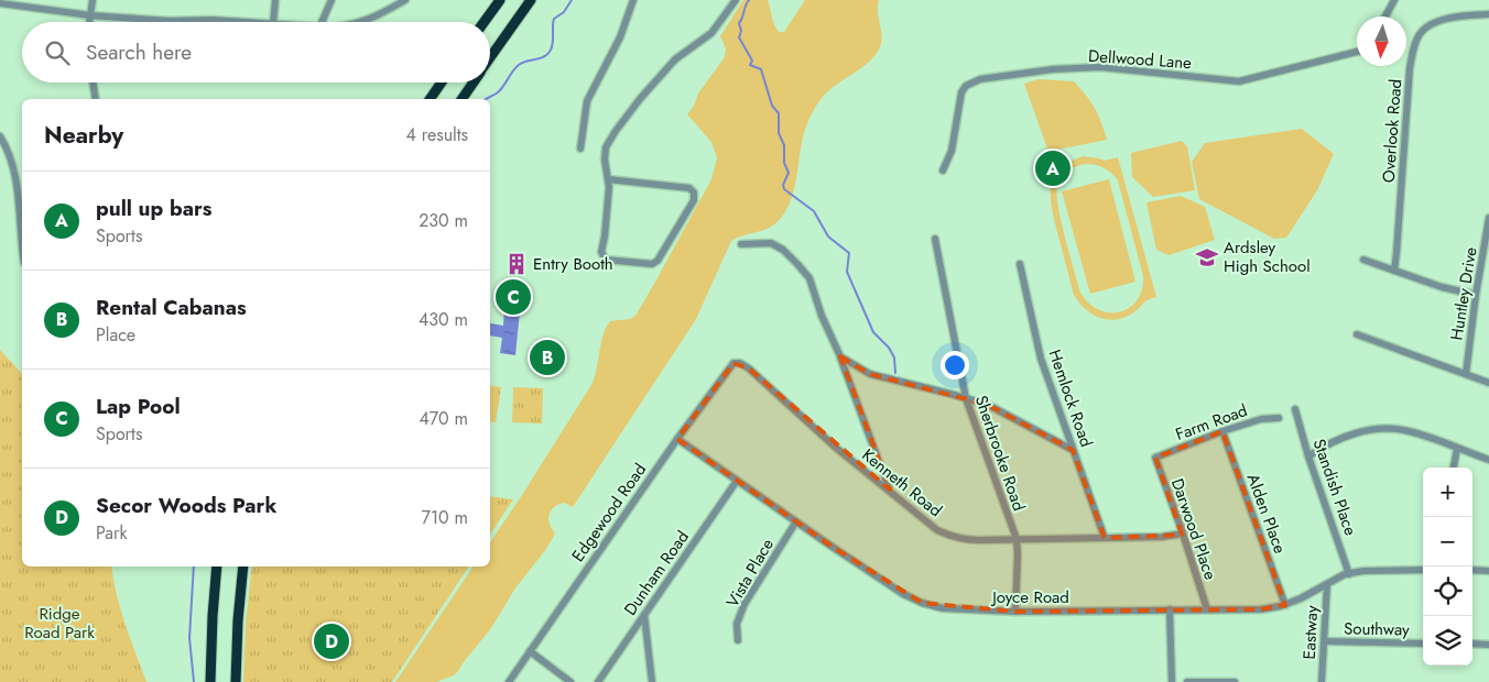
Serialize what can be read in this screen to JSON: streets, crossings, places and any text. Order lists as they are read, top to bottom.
{
  "streets": {
    "street": [
      "Dellwood Lane",
      "Overlook Road",
      "Huntley Drive",
      "Hemlock Road",
      "Farm Road",
      "Sherbrooke Road",
      "Kenneth Road",
      "Standish Place",
      "Edgewood Road",
      "Alden Place",
      "Darwood Place",
      "Dunham Road",
      "Vista Place",
      "Joyce Road",
      "Southway",
      "Eastway"
    ]
  },
  "crossings": [
    ["Hemlock Road", "Kenneth Road"],
    ["Farm Road", "Alden Place"],
    ["Farm Road", "Darwood Place"],
    ["Sherbrooke Road", "Kenneth Road"],
    ["Sherbrooke Road", "Joyce Road"],
    ["Kenneth Road", "Edgewood Road"],
    ["Kenneth Road", "Darwood Place"],
    ["Standish Place", "Joyce Road"],
    ["Edgewood Road", "Joyce Road"],
    ["Alden Place", "Joyce Road"],
    ["Darwood Place", "Joyce Road"],
    ["Dunham Road", "Joyce Road"],
    ["Vista Place", "Joyce Road"],
    ["Joyce Road", "Eastway"],
    ["Southway", "Eastway"]
  ],
  "parks": ["Ridge Road Park"],
  "places": {
    "school or university": ["Ardsley High School"],
    "building": ["Entry Booth"]
  },
  "north": "bottom",
  "page": {
    "search": "Search here",
    "heading": ["Nearby", "4 results"],
    "pins": [
      "A",
      "C",
      "B",
      "D"
    ],
    "list": [
      {
        "mark": "A",
        "name": "pull up bars",
        "note": "Sports",
        "value": "230 m"
      },
      {
        "mark": "B",
        "name": "Rental Cabanas",
        "note": "Place",
        "value": "430 m"
      },
      {
        "mark": "C",
        "name": "Lap Pool",
        "note": "Sports",
        "value": "470 m"
      },
      {
        "mark": "D",
        "name": "Secor Woods Park",
        "note": "Park",
        "value": "710 m"
      }
    ],
    "map_buttons": ["+", "−"]
  }
}
